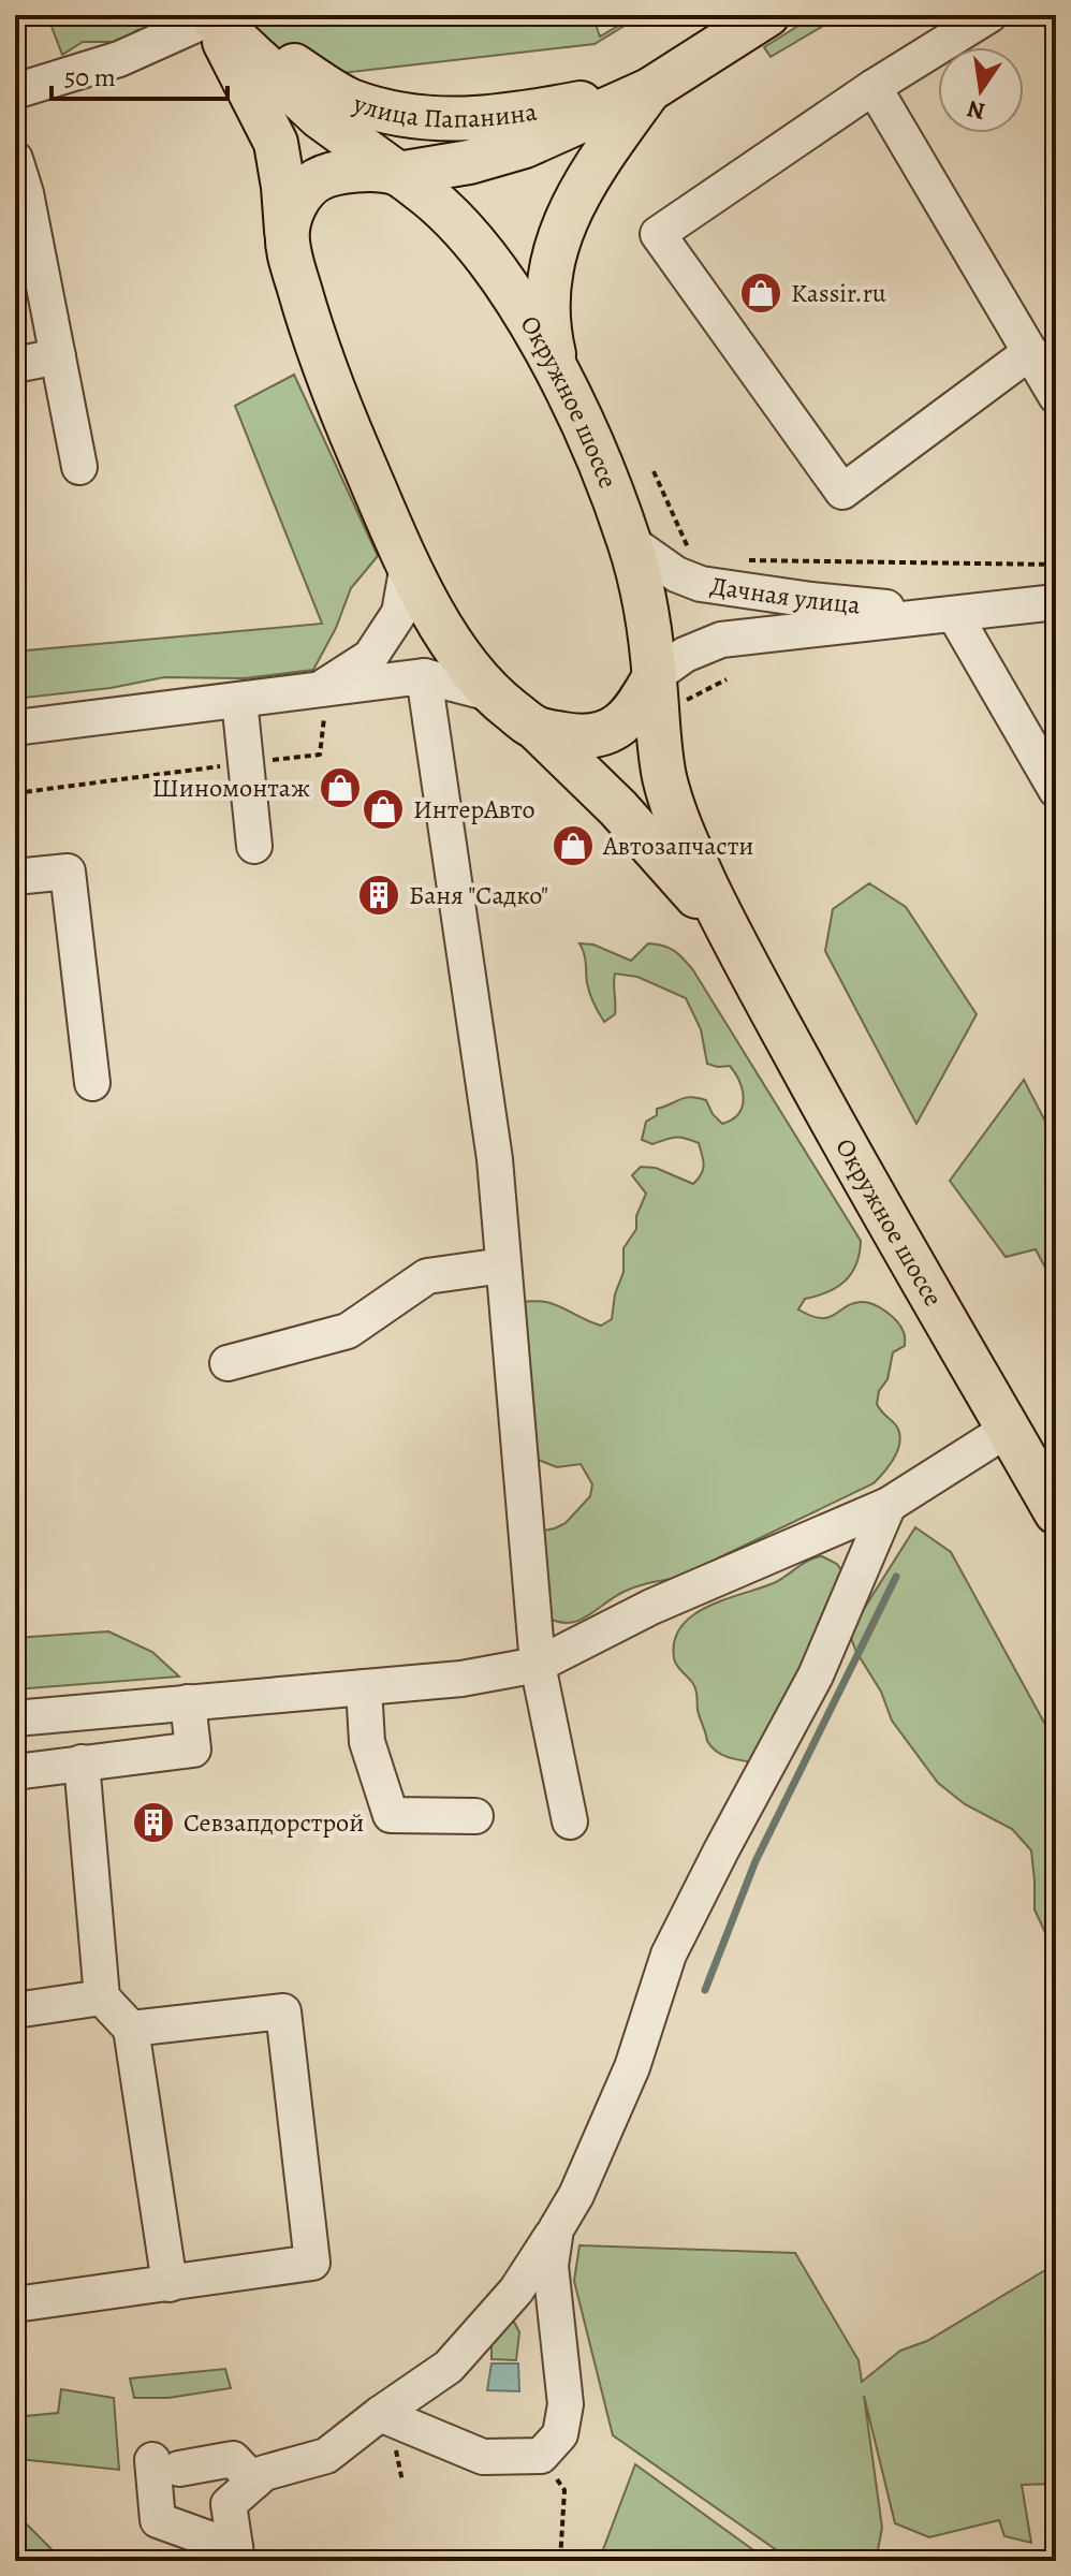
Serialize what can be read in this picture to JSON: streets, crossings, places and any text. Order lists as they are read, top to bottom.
{
  "streets": {
    "main road": ["улица Папанина", "Окружное шоссе"],
    "street": ["Дачная улица"]
  },
  "crossings": [
    ["улица Папанина", "Окружное шоссе"],
    ["Окружное шоссе", "Дачная улица"]
  ],
  "places": {
    "shop": [
      "Kassir.ru",
      "Шиномонтаж",
      "ИнтерАвто",
      "Автозапчасти"
    ],
    "building": ["Баня \"Садко\"", "Севзапдорстрой"]
  },
  "scale_bar": "50 m",
  "north": "bottom"
}
